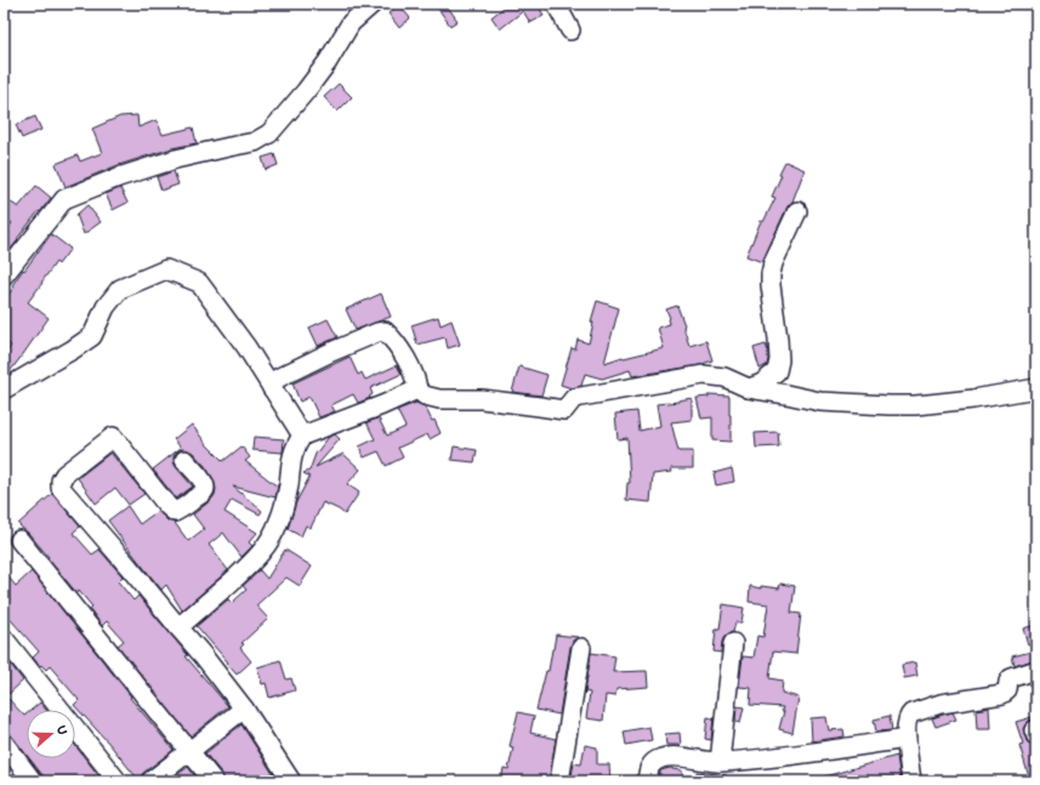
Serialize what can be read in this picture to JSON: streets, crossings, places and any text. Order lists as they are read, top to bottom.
{
  "north": "right"
}
